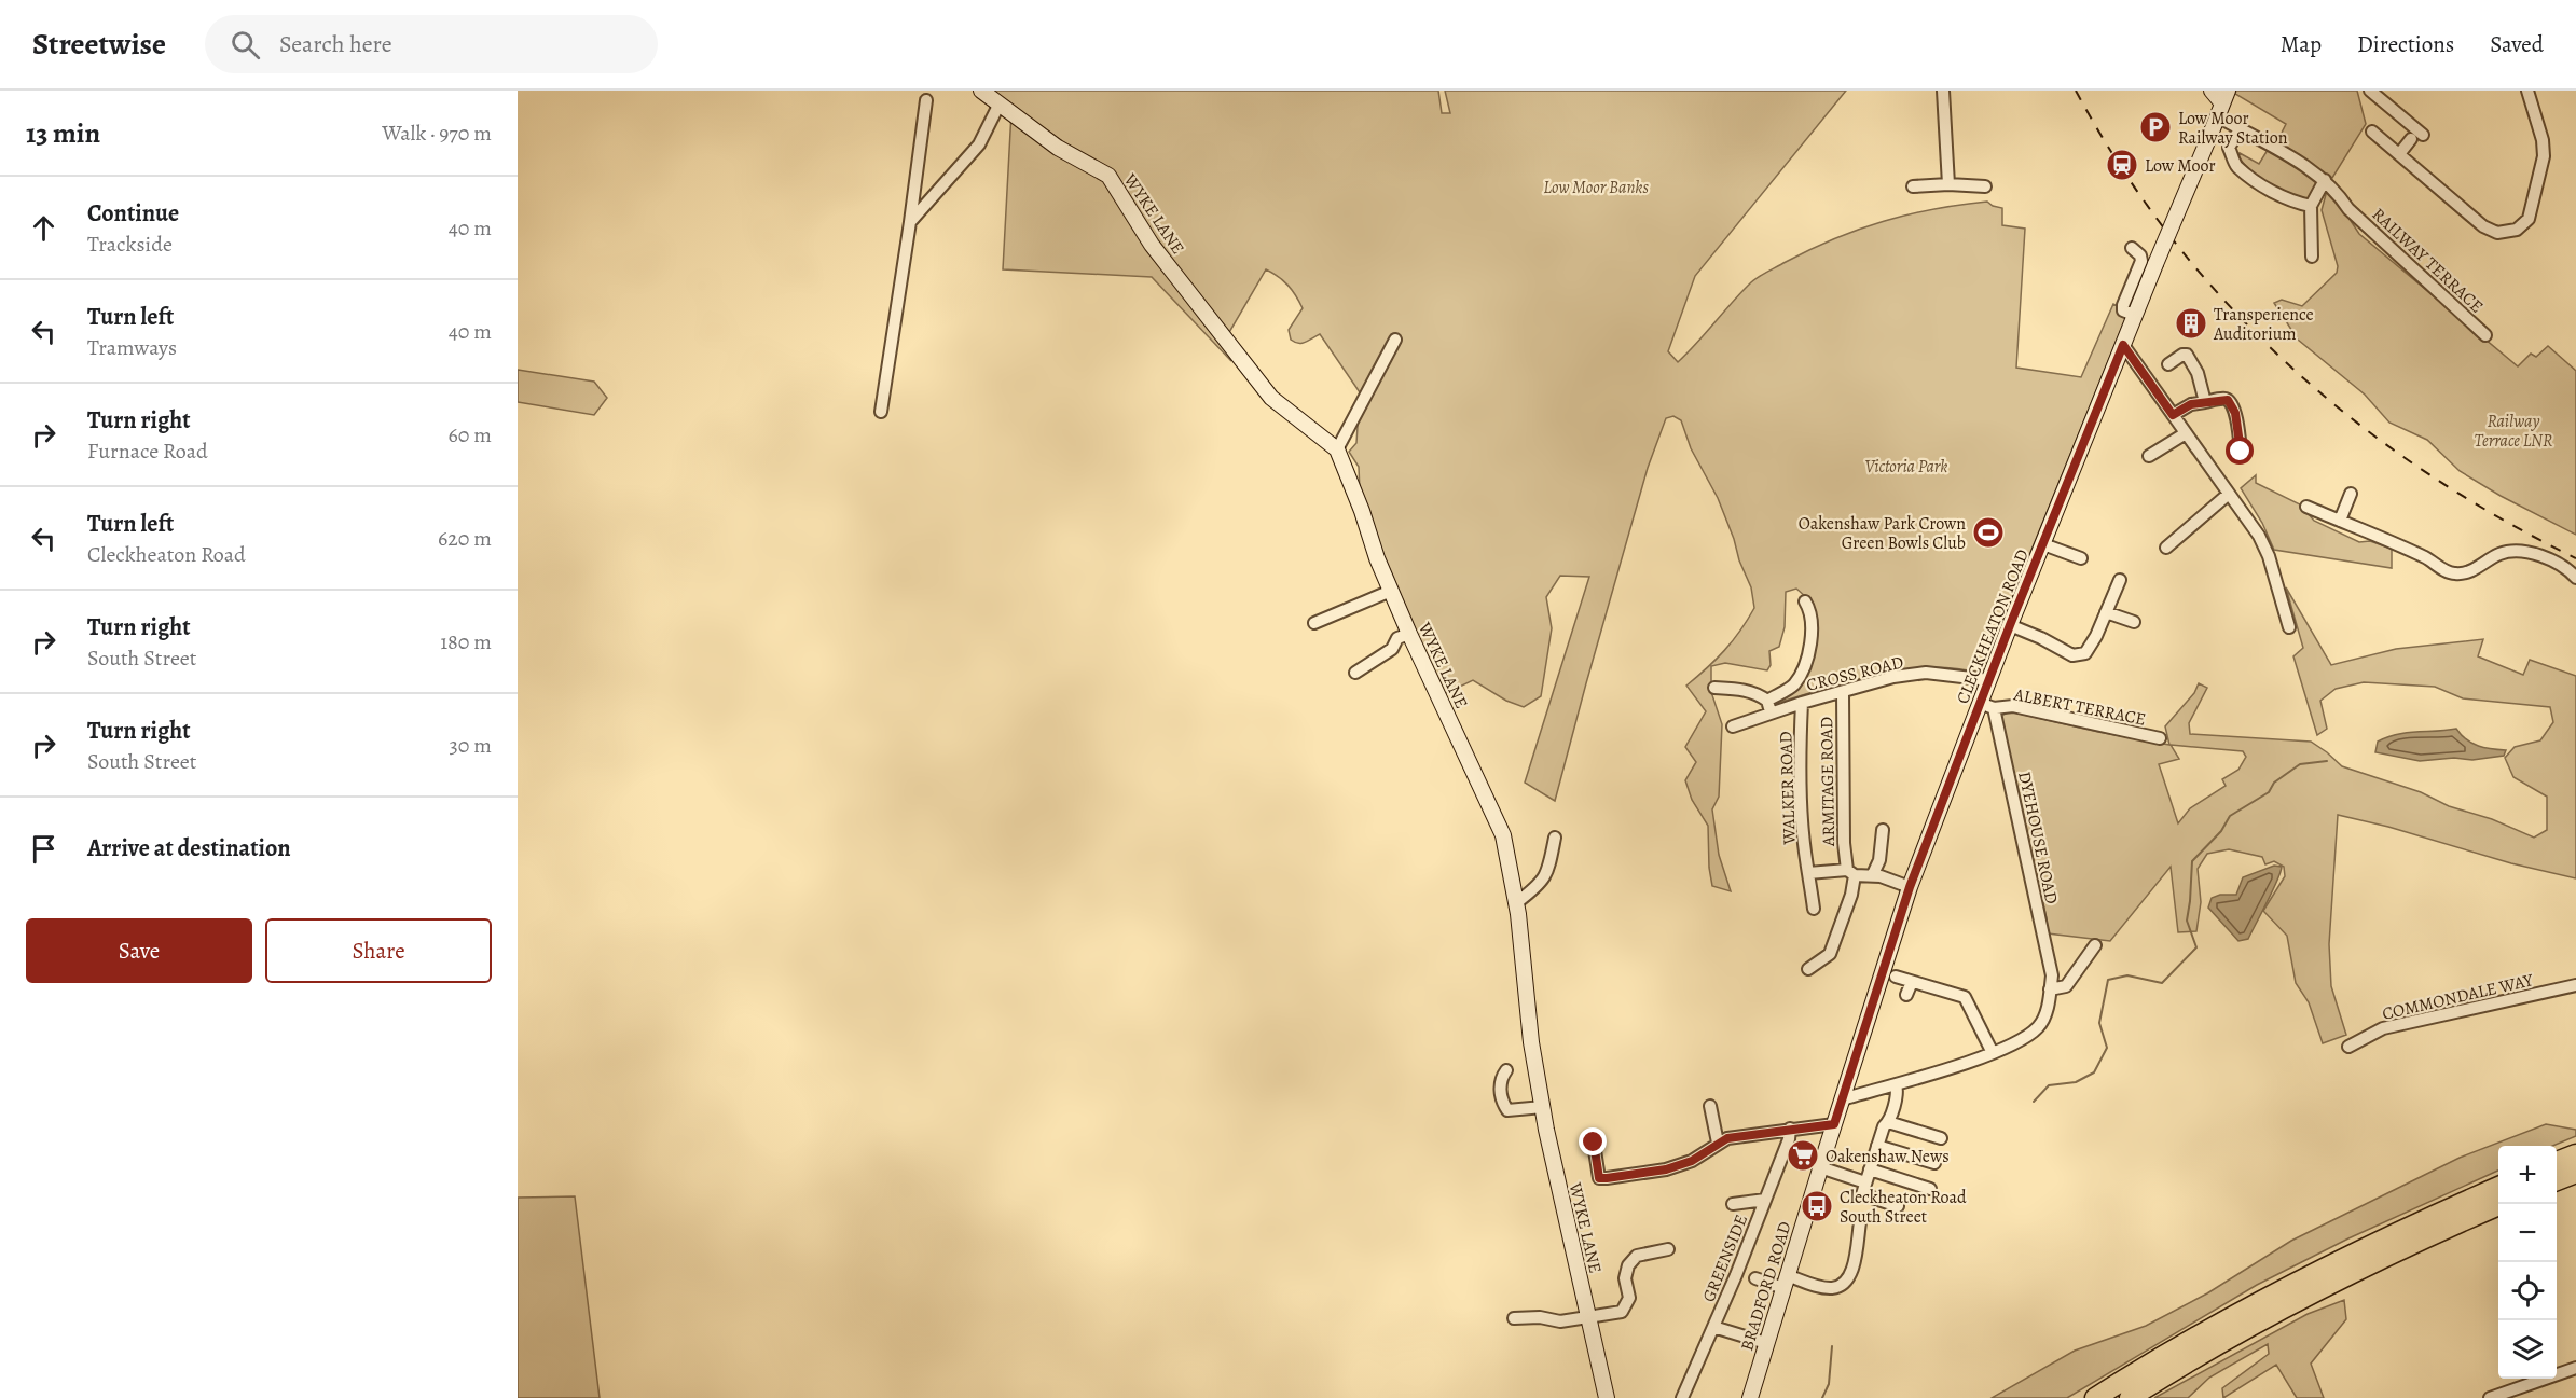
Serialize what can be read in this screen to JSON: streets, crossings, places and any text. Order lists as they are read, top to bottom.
{
  "streets": {
    "street": [
      "WYKE LANE",
      "RAILWAY TERRACE",
      "CLECKHEATON ROAD",
      "CROSS ROAD",
      "ALBERT TERRACE",
      "ARMITAGE ROAD",
      "WALKER ROAD",
      "DYEHOUSE ROAD",
      "COMMONDALE WAY",
      "GREENSIDE",
      "BRADFORD ROAD"
    ]
  },
  "crossings": [
    ["CLECKHEATON ROAD", "CROSS ROAD"],
    ["CLECKHEATON ROAD", "ALBERT TERRACE"],
    ["CLECKHEATON ROAD", "DYEHOUSE ROAD"],
    ["CLECKHEATON ROAD", "BRADFORD ROAD"],
    ["CROSS ROAD", "ARMITAGE ROAD"],
    ["CROSS ROAD", "WALKER ROAD"],
    ["ALBERT TERRACE", "DYEHOUSE ROAD"]
  ],
  "parks": ["Low Moor Banks", "Railway Terrace LNR", "Victoria Park"],
  "places": {
    "parking": ["Low Moor Railway Station"],
    "station": ["Low Moor"],
    "building": ["Transperience Auditorium"],
    "sports": ["Oakenshaw Park Crown Green Bowls Club"],
    "supermarket": ["Oakenshaw News"],
    "bus stop": ["Cleckheaton Road South Street"]
  },
  "page": {
    "header": "Streetwise",
    "search": "Search here",
    "nav": ["Map", "Directions", "Saved"],
    "heading": ["13 min", "Walk · 970 m"],
    "list": [
      ["Continue", "Trackside", "40 m"],
      ["Turn left", "Tramways", "40 m"],
      ["Turn right", "Furnace Road", "60 m"],
      ["Turn left", "Cleckheaton Road", "620 m"],
      ["Turn right", "South Street", "180 m"],
      ["Turn right", "South Street", "30 m"],
      "Arrive at destination"
    ],
    "buttons": ["Save", "Share"],
    "map_buttons": ["+", "−"]
  }
}
